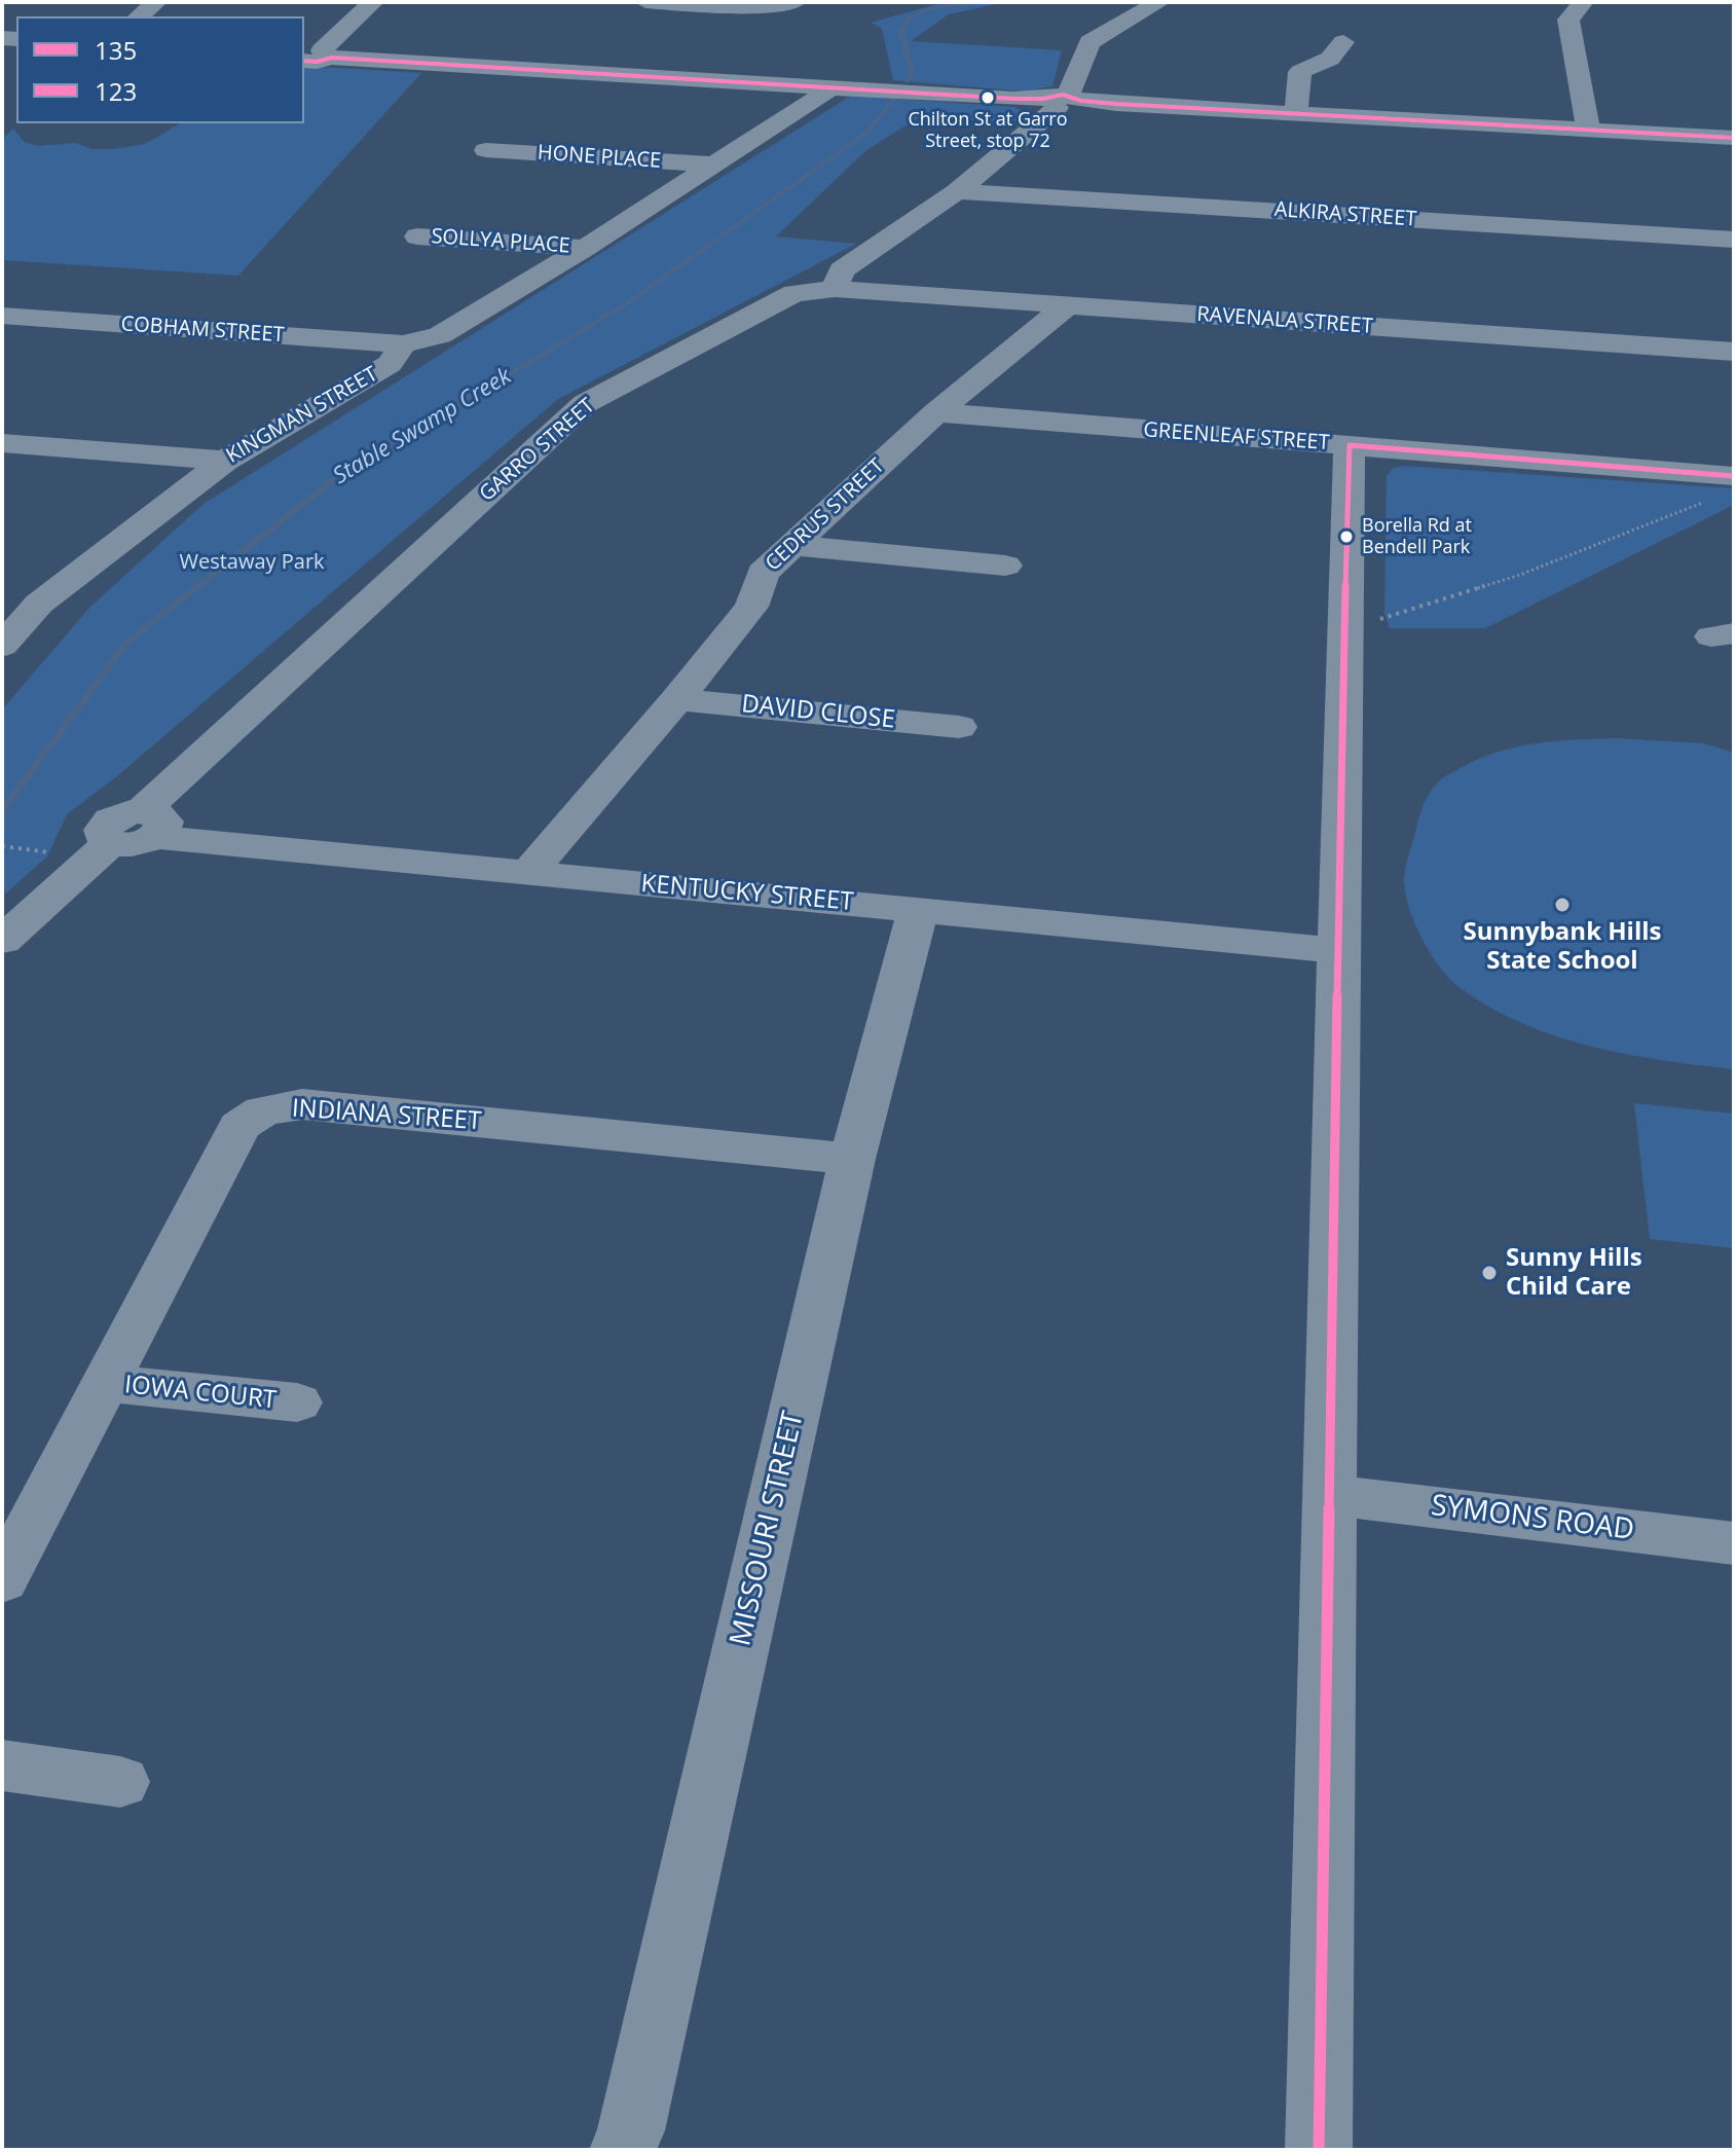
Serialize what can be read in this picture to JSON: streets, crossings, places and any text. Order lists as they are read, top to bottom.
{
  "streets": {
    "street": [
      "HONE PLACE",
      "ALKIRA STREET",
      "SOLLYA PLACE",
      "RAVENALA STREET",
      "COBHAM STREET",
      "KINGMAN STREET",
      "GREENLEAF STREET",
      "GARRO STREET",
      "CEDRUS STREET",
      "DAVID CLOSE",
      "KENTUCKY STREET",
      "INDIANA STREET",
      "IOWA COURT",
      "SYMONS ROAD",
      "MISSOURI STREET"
    ]
  },
  "crossings": [
    ["HONE PLACE", "KINGMAN STREET"],
    ["SOLLYA PLACE", "KINGMAN STREET"],
    ["RAVENALA STREET", "GARRO STREET"],
    ["RAVENALA STREET", "CEDRUS STREET"],
    ["COBHAM STREET", "KINGMAN STREET"],
    ["GREENLEAF STREET", "CEDRUS STREET"],
    ["GARRO STREET", "KENTUCKY STREET"],
    ["CEDRUS STREET", "DAVID CLOSE"],
    ["CEDRUS STREET", "KENTUCKY STREET"],
    ["KENTUCKY STREET", "MISSOURI STREET"],
    ["INDIANA STREET", "IOWA COURT"],
    ["INDIANA STREET", "MISSOURI STREET"]
  ],
  "water": ["Stable Swamp Creek"],
  "parks": ["Westaway Park"],
  "places": [
    "Chilton St at Garro Street, stop 72",
    "Borella Rd at Bendell Park",
    "Sunnybank Hills State School",
    "Sunny Hills Child Care"
  ],
  "lines": ["transit line 123", "transit line 135"],
  "legend": ["135", "123"]
}
